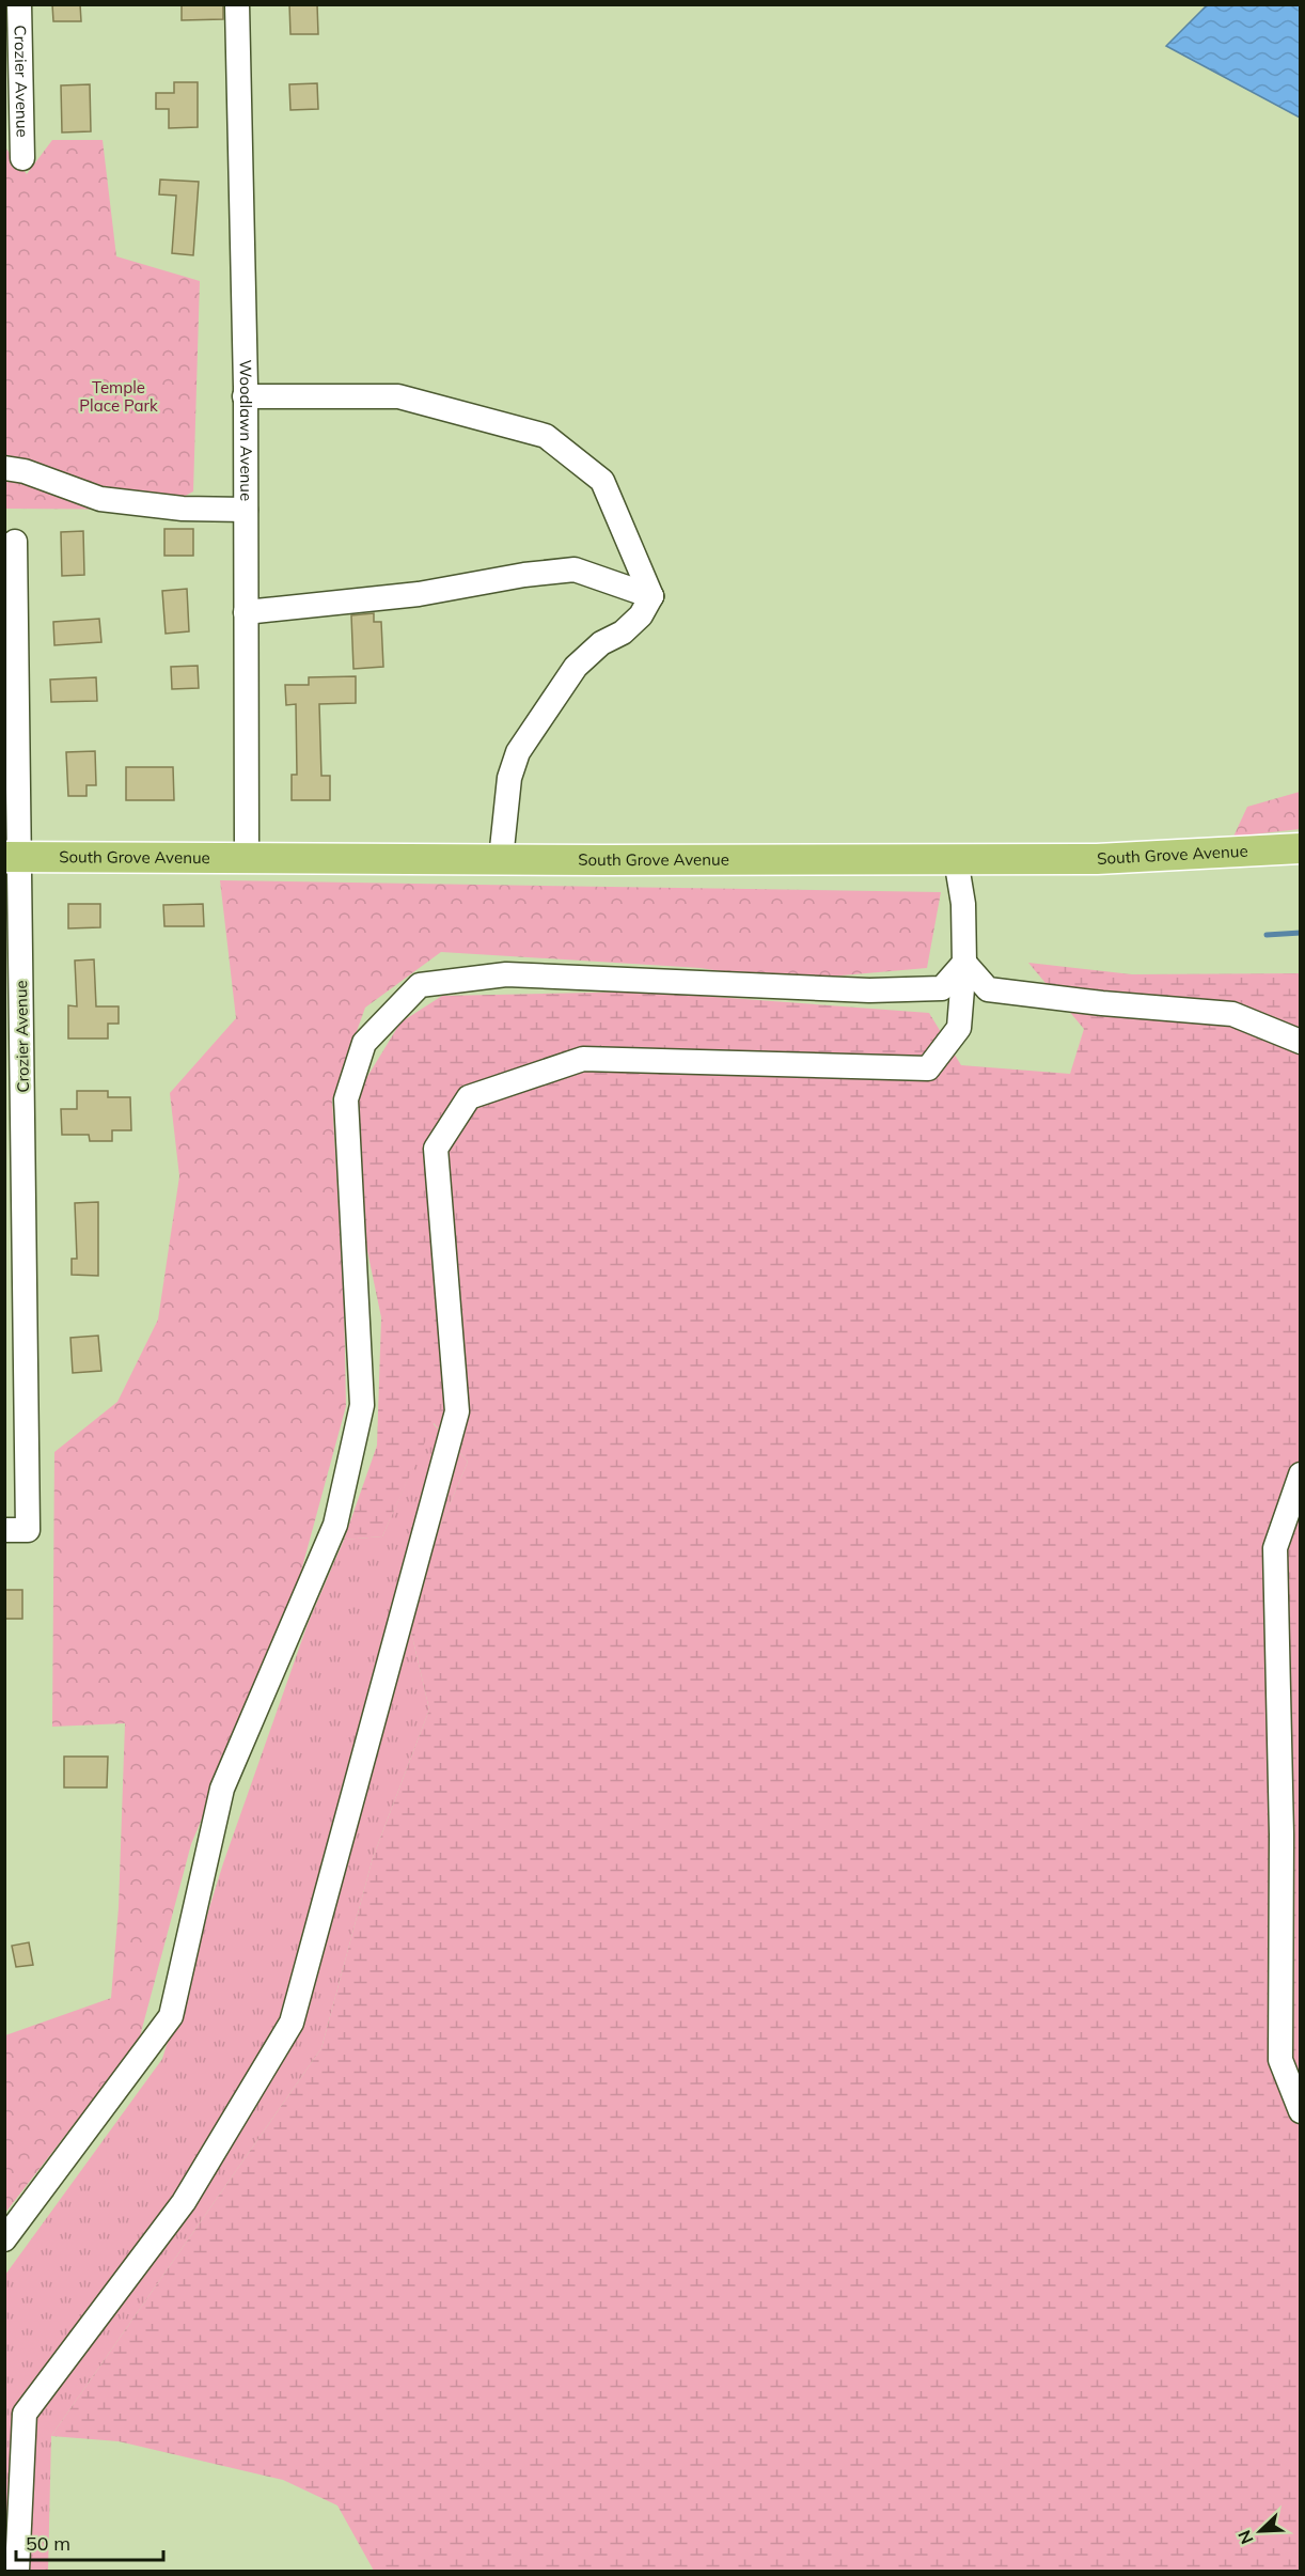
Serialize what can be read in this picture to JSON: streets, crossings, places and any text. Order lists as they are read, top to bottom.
{
  "streets": {
    "main road": ["South Grove Avenue"],
    "street": ["Crozier Avenue", "Woodlawn Avenue"]
  },
  "crossings": [
    ["Crozier Avenue", "South Grove Avenue"],
    ["Woodlawn Avenue", "South Grove Avenue"]
  ],
  "parks": ["Temple Place Park"],
  "scale_bar": "50 m",
  "north": "bottom left"
}
